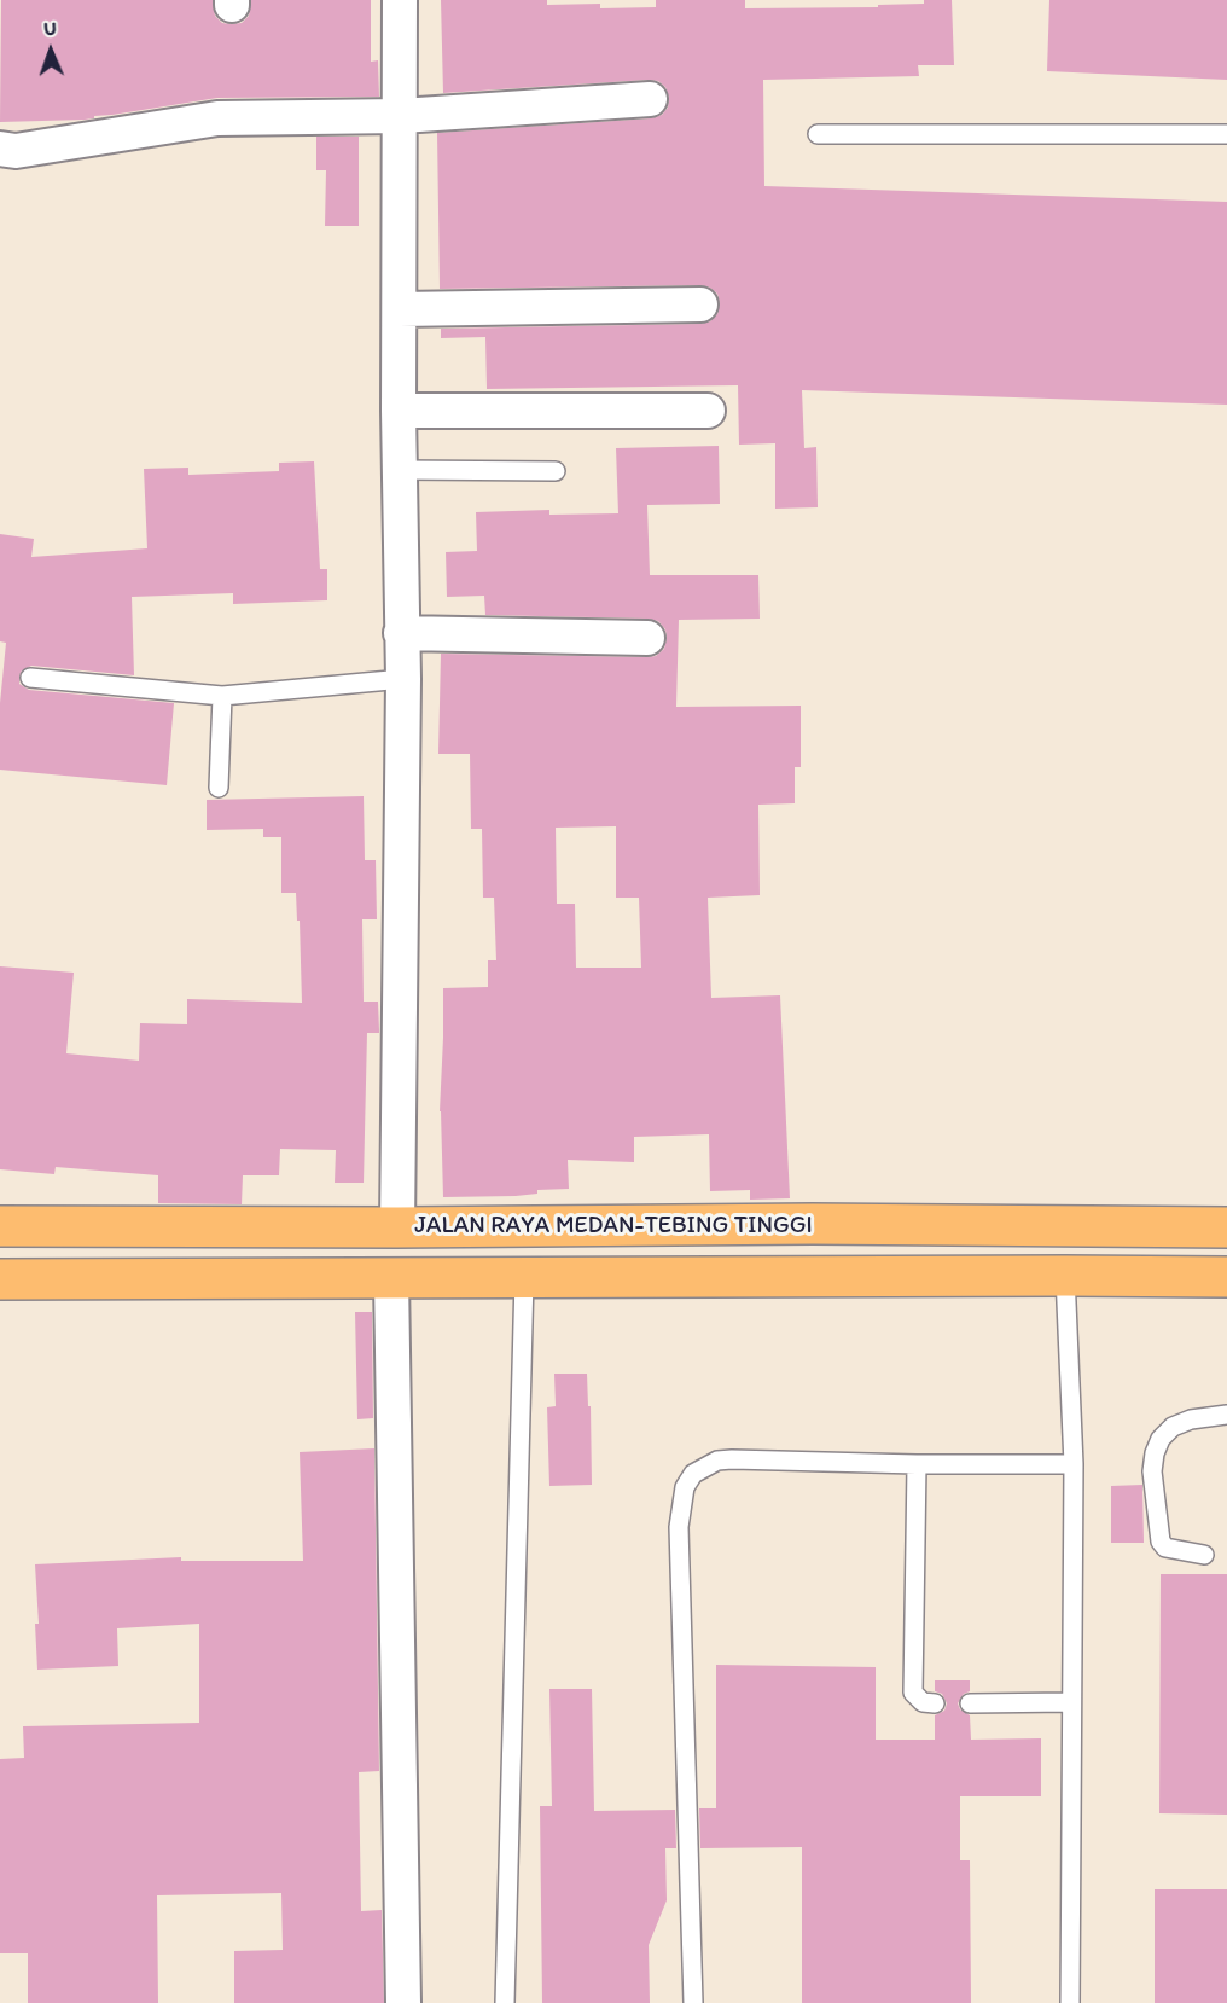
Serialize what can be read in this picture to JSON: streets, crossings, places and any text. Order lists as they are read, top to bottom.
{
  "streets": {
    "highway": ["JALAN RAYA MEDAN-TEBING TINGGI"]
  },
  "north": "top"
}
